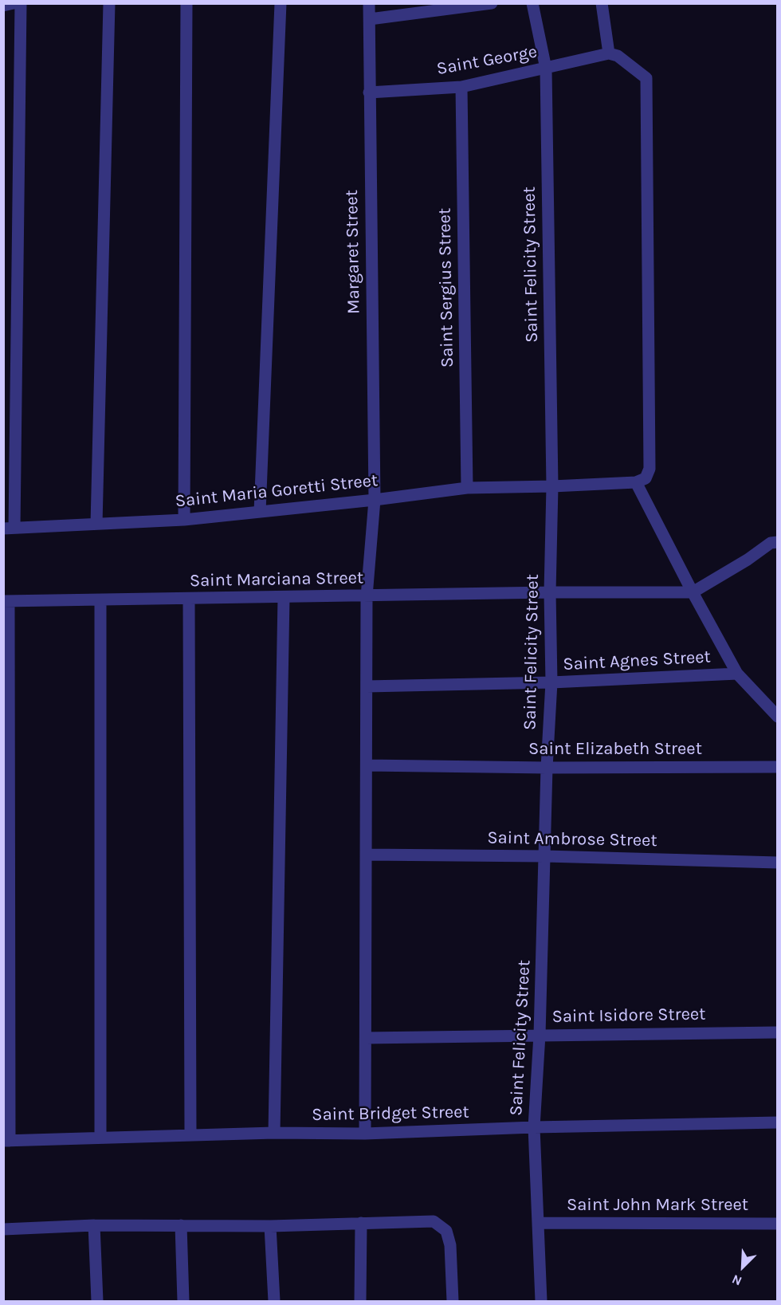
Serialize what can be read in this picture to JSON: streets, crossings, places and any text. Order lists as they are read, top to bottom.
{
  "streets": {
    "street": [
      "Saint George",
      "Margaret Street",
      "Saint Felicity Street",
      "Saint Sergius Street",
      "Saint Maria Goretti Street",
      "Saint Marciana Street",
      "Saint Agnes Street",
      "Saint Elizabeth Street",
      "Saint Ambrose Street",
      "Saint Isidore Street",
      "Saint Bridget Street",
      "Saint John Mark Street"
    ]
  },
  "crossings": [
    ["Saint George", "Margaret Street"],
    ["Saint George", "Saint Felicity Street"],
    ["Saint George", "Saint Sergius Street"],
    ["Margaret Street", "Saint Maria Goretti Street"],
    ["Margaret Street", "Saint Marciana Street"],
    ["Margaret Street", "Saint Agnes Street"],
    ["Margaret Street", "Saint Elizabeth Street"],
    ["Margaret Street", "Saint Ambrose Street"],
    ["Margaret Street", "Saint Isidore Street"],
    ["Margaret Street", "Saint Bridget Street"],
    ["Saint Felicity Street", "Saint Maria Goretti Street"],
    ["Saint Felicity Street", "Saint Marciana Street"],
    ["Saint Felicity Street", "Saint Agnes Street"],
    ["Saint Felicity Street", "Saint Elizabeth Street"],
    ["Saint Felicity Street", "Saint Ambrose Street"],
    ["Saint Felicity Street", "Saint Isidore Street"],
    ["Saint Felicity Street", "Saint Bridget Street"],
    ["Saint Felicity Street", "Saint John Mark Street"],
    ["Saint Sergius Street", "Saint Maria Goretti Street"]
  ],
  "north": "bottom left"
}
